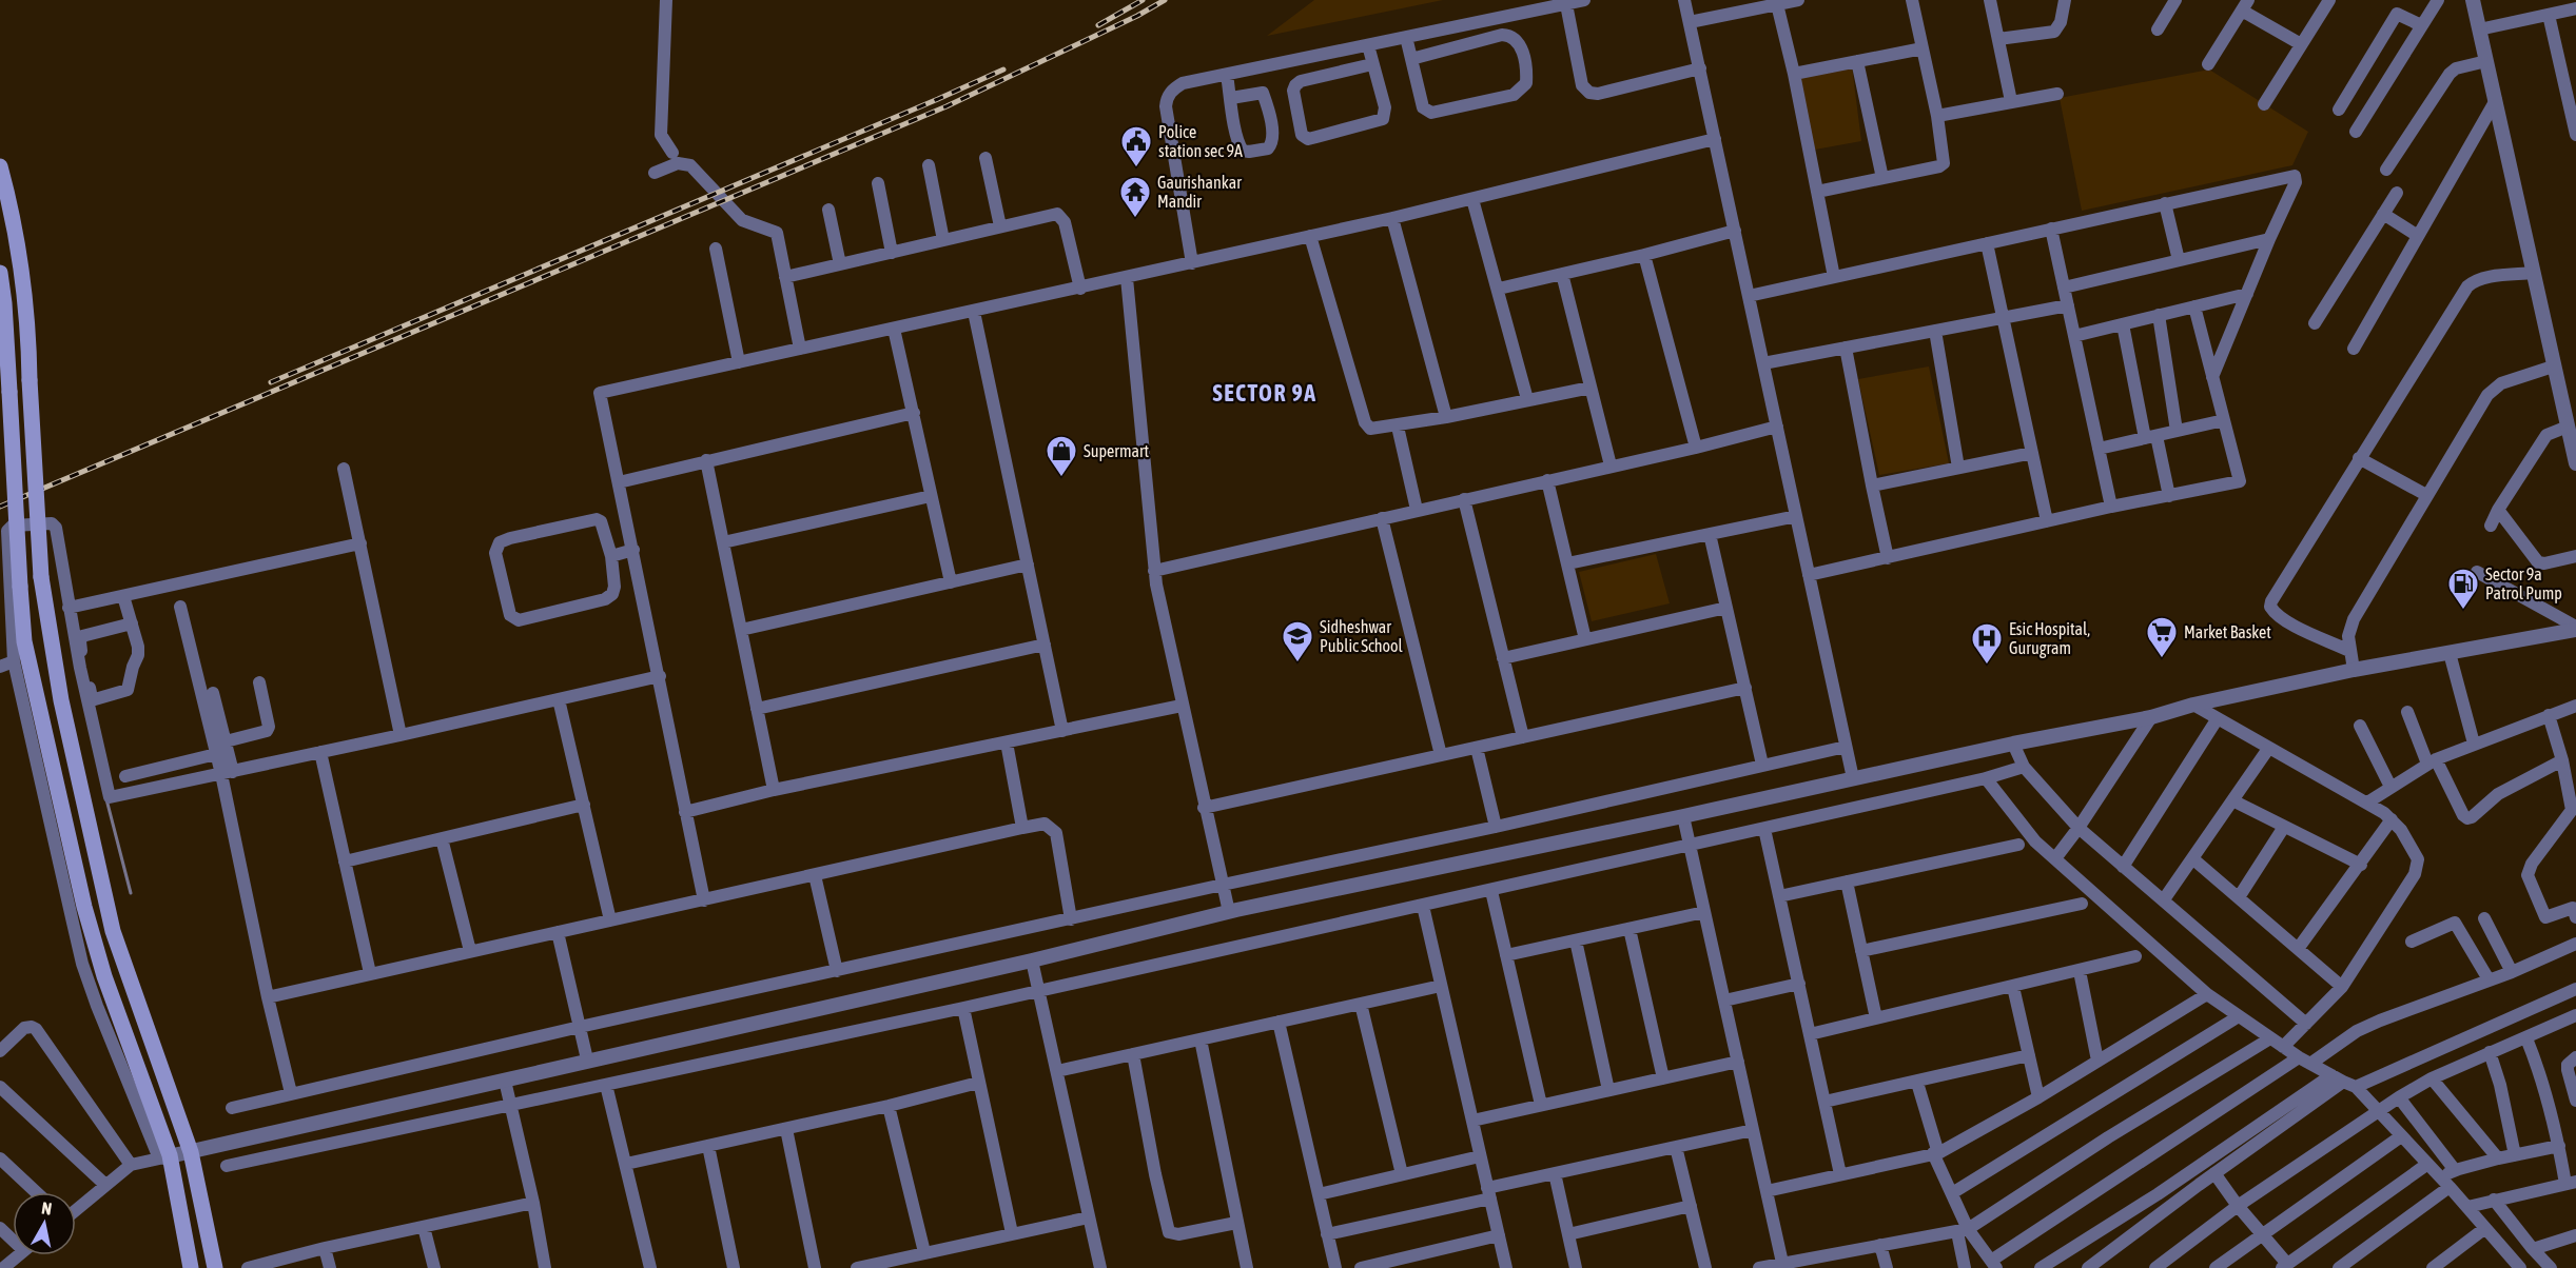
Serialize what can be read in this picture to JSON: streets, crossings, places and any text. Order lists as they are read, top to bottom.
{
  "districts": ["SECTOR 9A"],
  "places": {
    "public building": ["Police station sec 9A"],
    "temple": ["Gaurishankar Mandir"],
    "shop": ["Supermart"],
    "fuel station": ["Sector 9a Patrol Pump"],
    "supermarket": ["Market Basket"],
    "school or university": ["Sidheshwar Public School"],
    "hospital": ["Esic Hospital, Gurugram"]
  },
  "north": "top"
}
